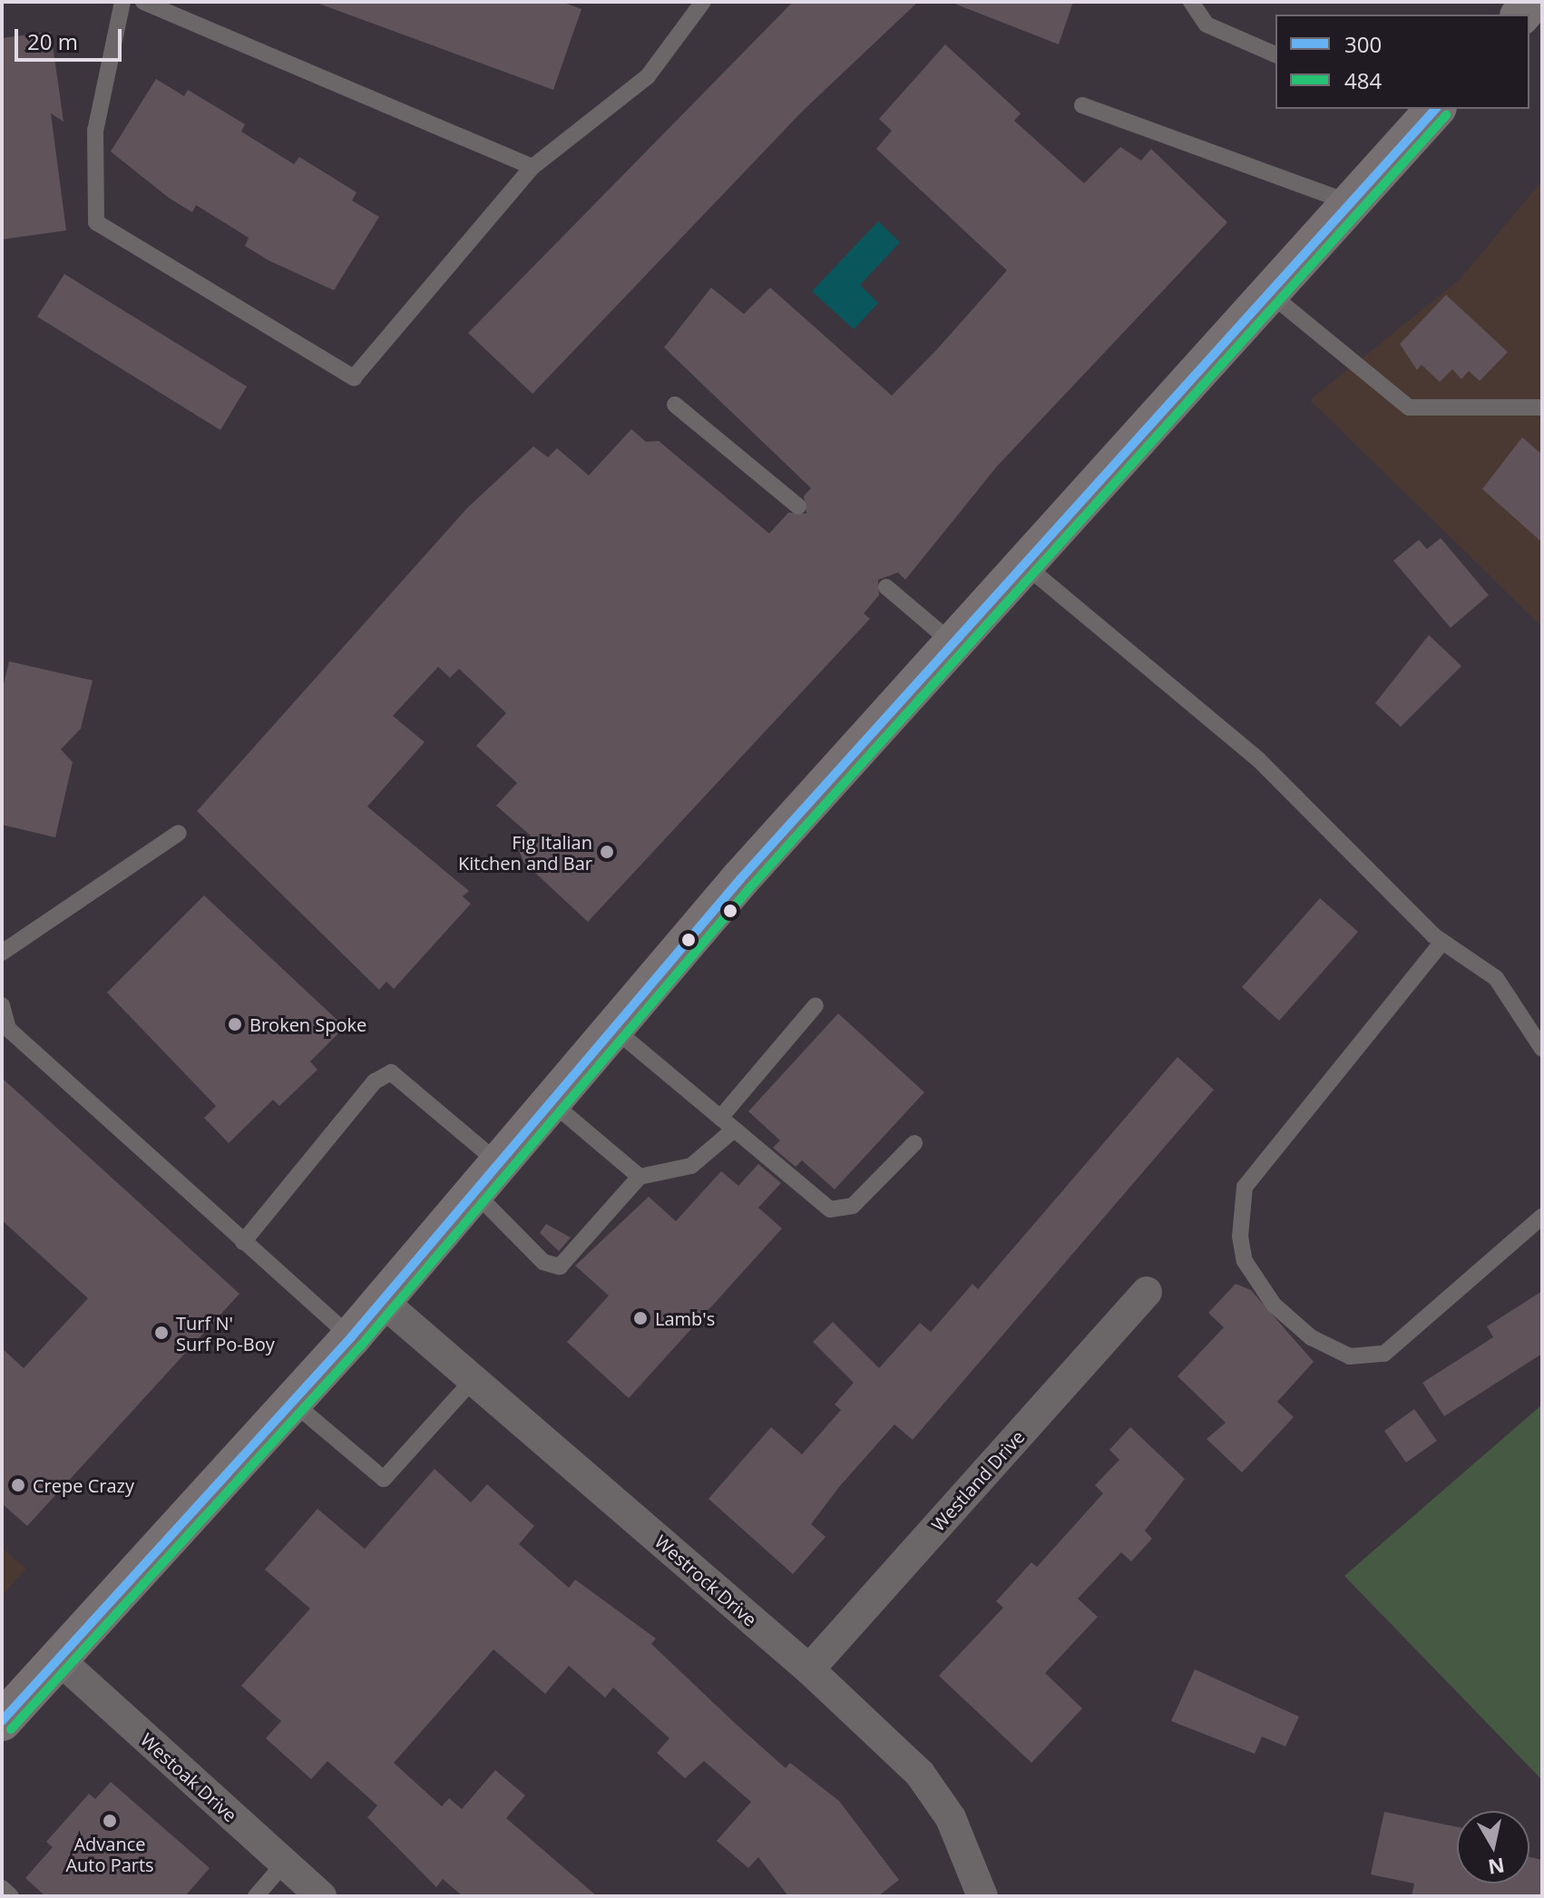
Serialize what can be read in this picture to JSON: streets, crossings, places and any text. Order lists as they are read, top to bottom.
{
  "streets": {
    "street": ["Westland Drive", "Westrock Drive", "Westoak Drive"]
  },
  "crossings": [
    ["Westland Drive", "Westrock Drive"]
  ],
  "places": [
    "Fig Italian Kitchen and Bar",
    "Broken Spoke",
    "Lamb's",
    "Turf N' Surf Po-Boy",
    "Crepe Crazy",
    "Advance Auto Parts"
  ],
  "lines": ["transit line 300", "transit line 484"],
  "legend": ["300", "484"],
  "scale_bar": "20 m",
  "north": "bottom"
}
